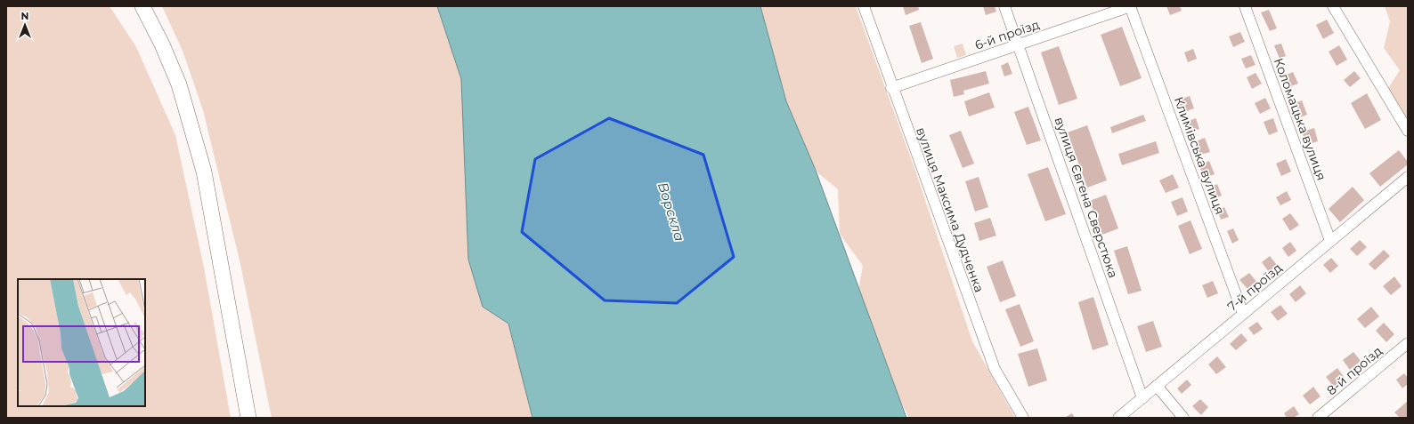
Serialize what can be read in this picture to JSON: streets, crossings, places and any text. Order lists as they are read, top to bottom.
{
  "streets": {
    "street": [
      "6-й проїзд",
      "Коломацька вулиця",
      "Климівська вулиця",
      "вулиця Євгена Сверстюка",
      "вулиця Максима Дудченка",
      "7-й проїзд",
      "8-й проїзд"
    ]
  },
  "crossings": [
    ["6-й проїзд", "Климівська вулиця"],
    ["6-й проїзд", "вулиця Євгена Сверстюка"],
    ["6-й проїзд", "вулиця Максима Дудченка"],
    ["Коломацька вулиця", "7-й проїзд"],
    ["Климівська вулиця", "7-й проїзд"],
    ["вулиця Євгена Сверстюка", "7-й проїзд"]
  ],
  "water": ["Ворскла"],
  "north": "top"
}
